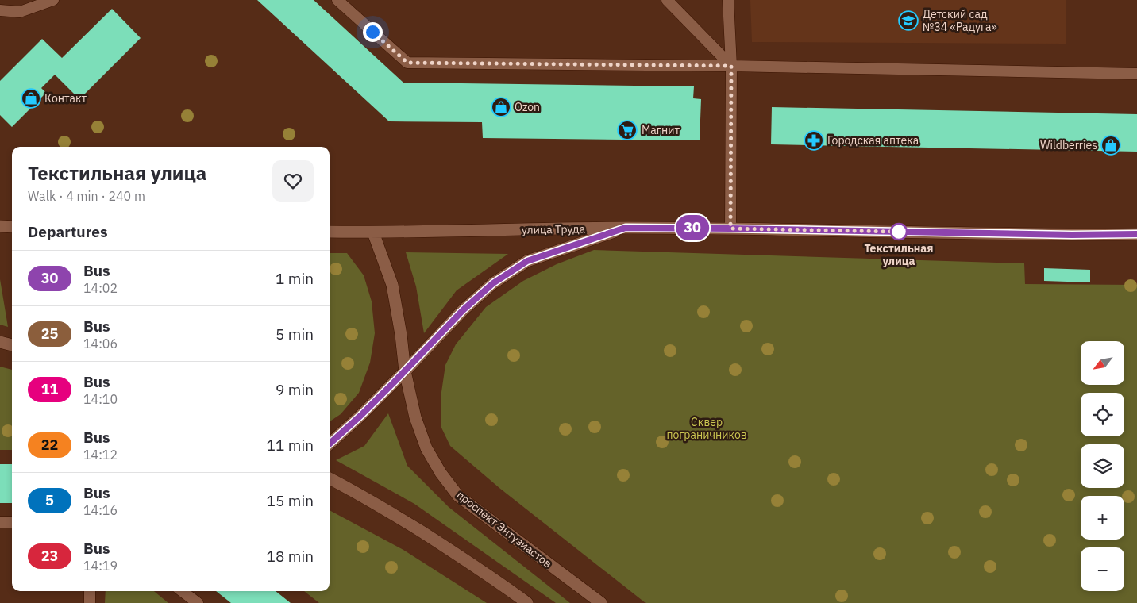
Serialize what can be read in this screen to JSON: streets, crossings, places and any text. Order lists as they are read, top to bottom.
{
  "streets": {
    "main road": ["улица Труда", "проспект Энтузиастов"]
  },
  "crossings": [
    ["улица Труда", "проспект Энтузиастов"]
  ],
  "parks": ["Сквер пограничников"],
  "places": {
    "school or university": ["Детский сад №34 «Радуга»"],
    "shop": ["Контакт", "Ozon", "Wildberries"],
    "supermarket": ["Магнит"],
    "pharmacy": ["Городская аптека"],
    "other": ["Текстильная улица"]
  },
  "lines": ["bus line 30"],
  "north": "bottom left",
  "page": {
    "on_map": "30",
    "heading": [
      ["Текстильная улица", "Walk · 4 min · 240 m"],
      "Departures"
    ],
    "list": [
      {
        "mark": "30",
        "name": "Bus",
        "note": "14:02",
        "value": "1 min"
      },
      {
        "mark": "25",
        "name": "Bus",
        "note": "14:06",
        "value": "5 min"
      },
      {
        "mark": "11",
        "name": "Bus",
        "note": "14:10",
        "value": "9 min"
      },
      {
        "mark": "22",
        "name": "Bus",
        "note": "14:12",
        "value": "11 min"
      },
      {
        "mark": "5",
        "name": "Bus",
        "note": "14:16",
        "value": "15 min"
      },
      {
        "mark": "23",
        "name": "Bus",
        "note": "14:19",
        "value": "18 min"
      }
    ],
    "map_buttons": ["+", "−"]
  }
}
